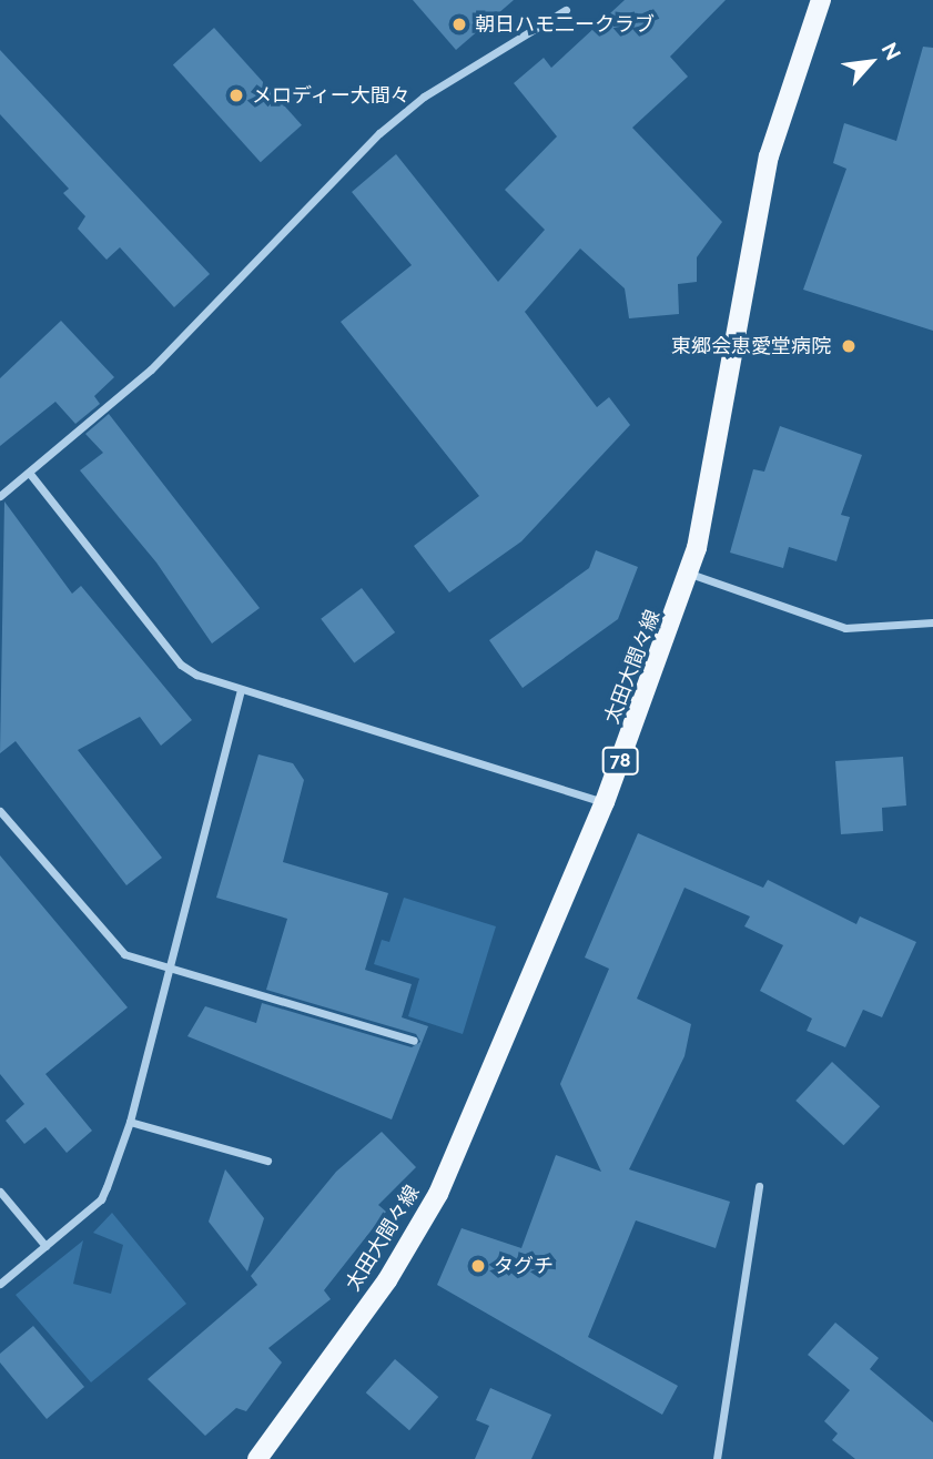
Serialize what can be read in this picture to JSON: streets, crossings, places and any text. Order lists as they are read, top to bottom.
{
  "streets": {
    "main road": ["太田大間々線", "78"]
  },
  "places": [
    "朝日ハモ二ークラブ",
    "メロディー大間々",
    "東郷会恵愛堂病院",
    "タグチ"
  ],
  "north": "top right"
}
